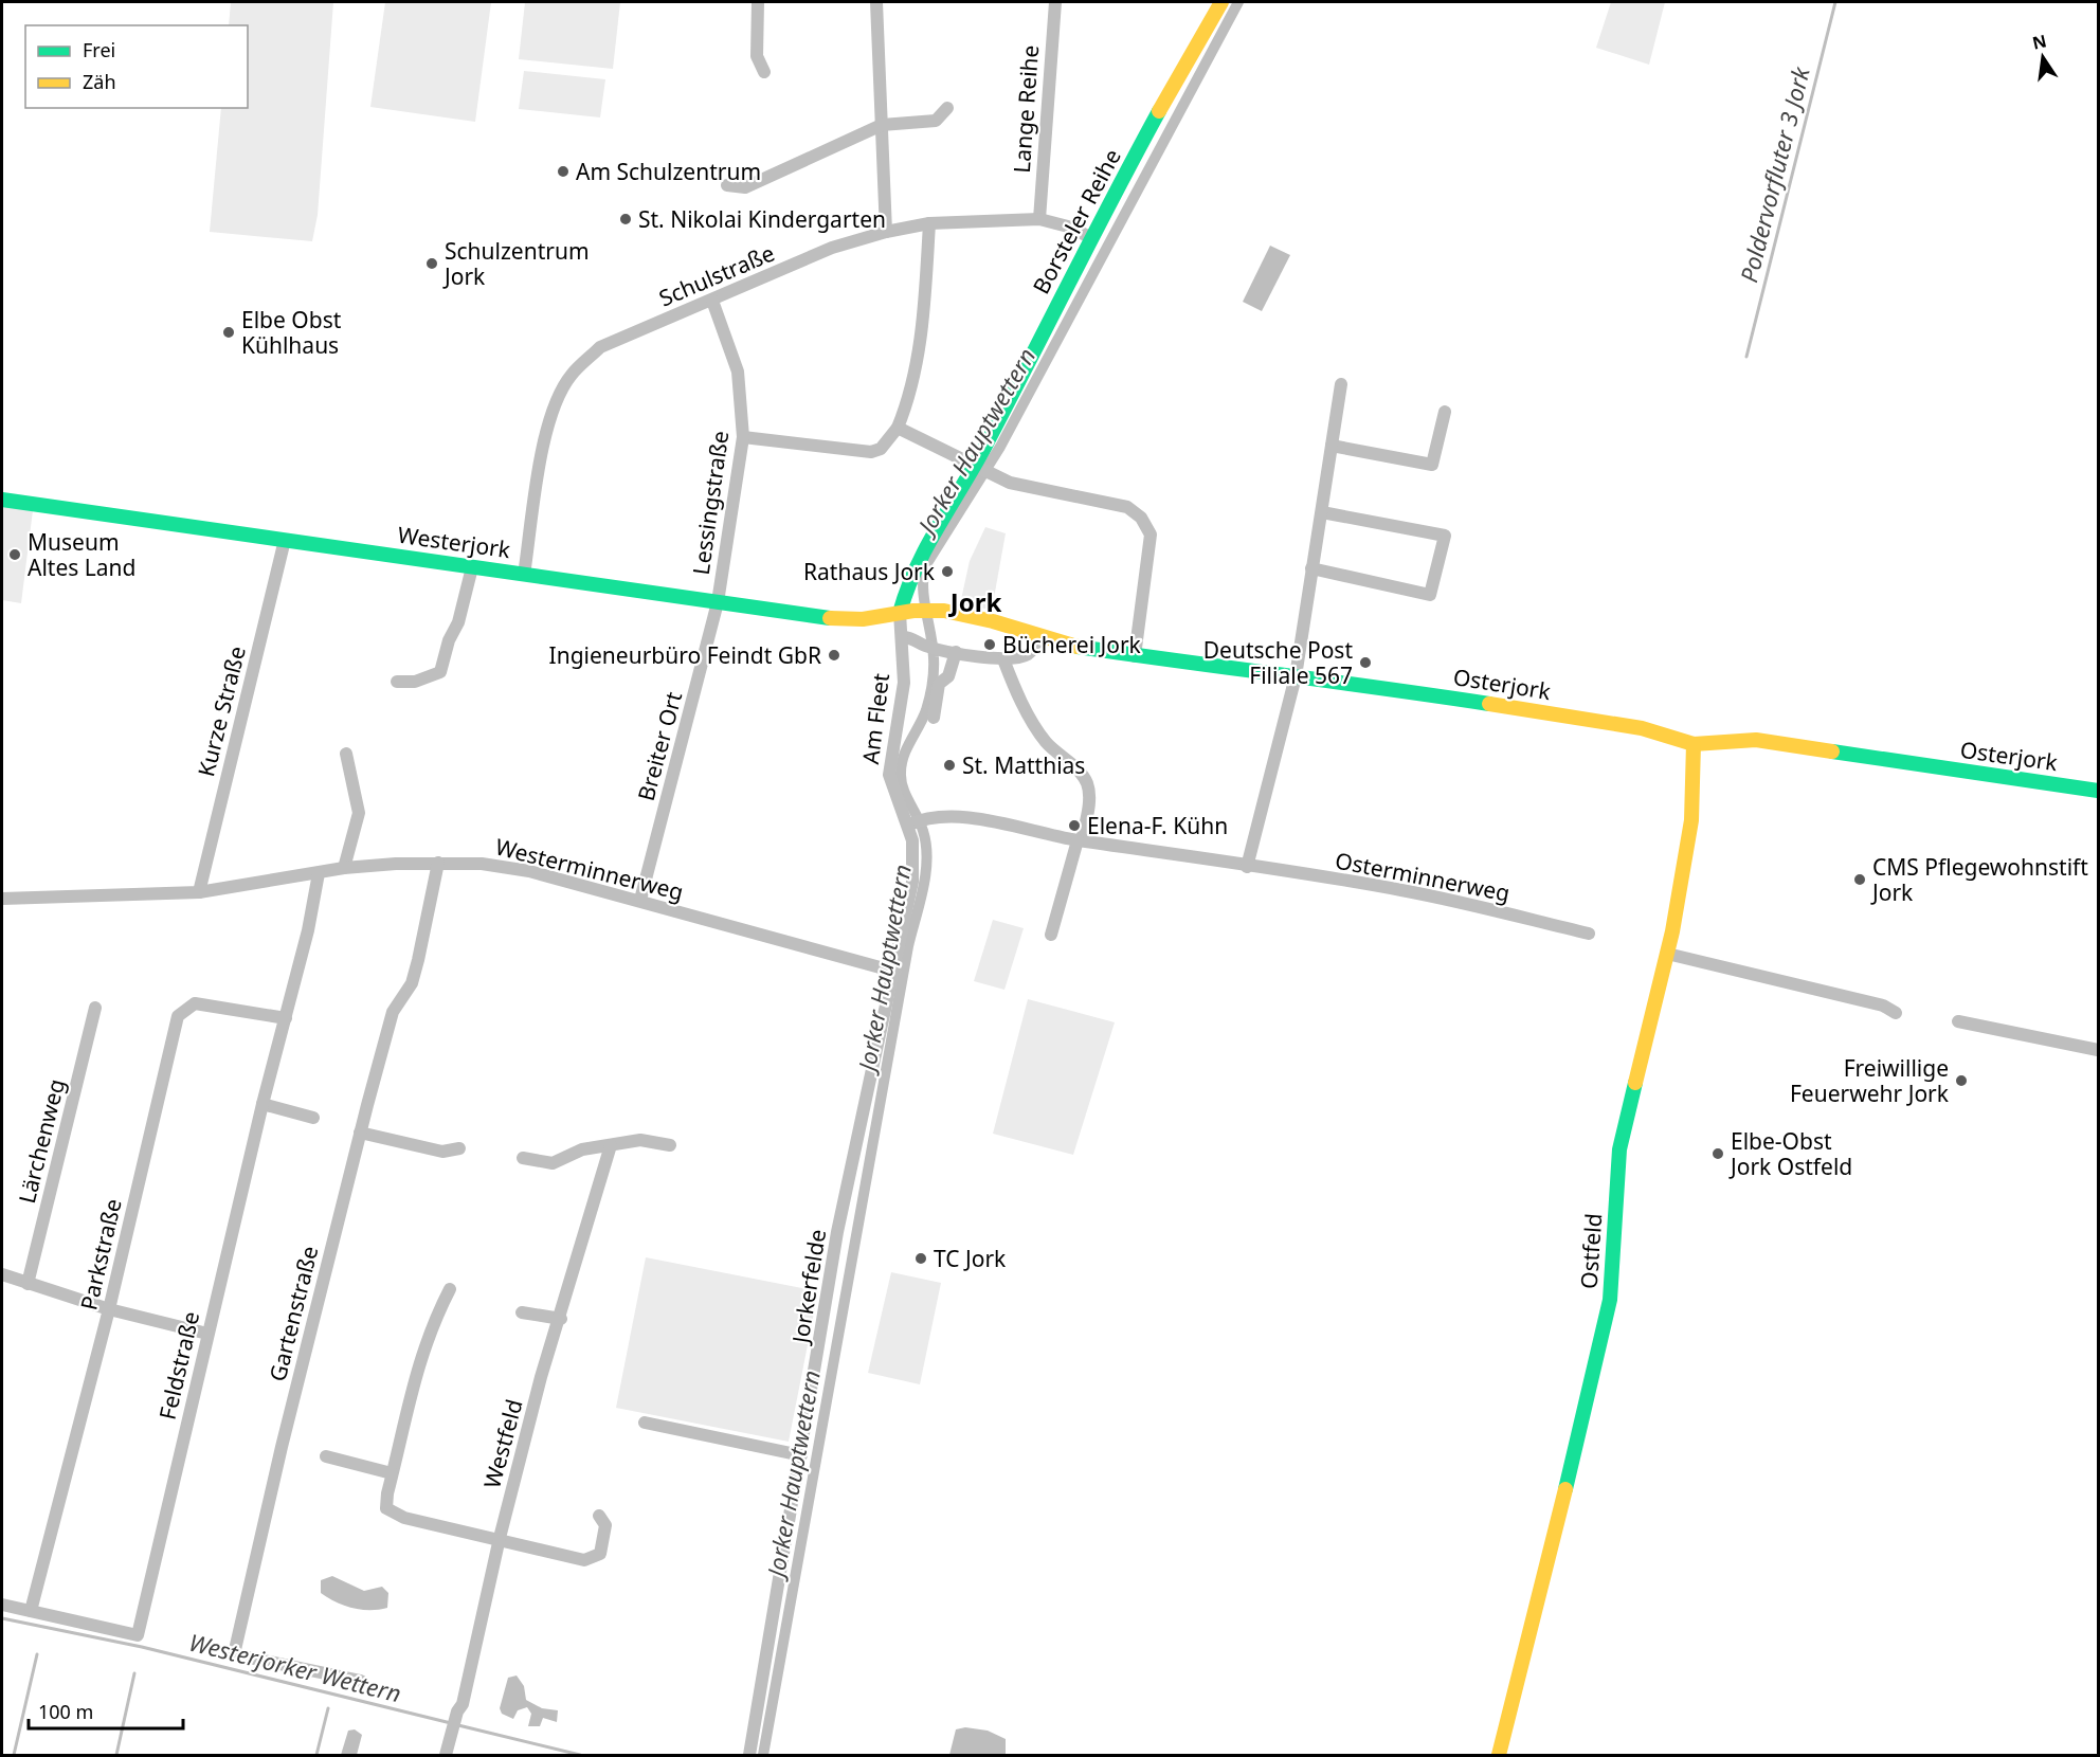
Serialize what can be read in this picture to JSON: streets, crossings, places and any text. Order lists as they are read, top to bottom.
{
  "streets": {
    "main road": [
      "Borsteler Reihe",
      "Westerjork",
      "Osterjork",
      "Ostfeld"
    ],
    "street": [
      "Lange Reihe",
      "Schulstraße",
      "Lessingstraße",
      "Kurze Straße",
      "Am Fleet",
      "Breiter Ort",
      "Westerminnerweg",
      "Osterminnerweg",
      "Lärchenweg",
      "Parkstraße",
      "Jorkerfelde",
      "Gartenstraße",
      "Feldstraße",
      "Westfeld"
    ]
  },
  "crossings": [
    ["Lange Reihe", "Schulstraße"],
    ["Borsteler Reihe", "Schulstraße"],
    ["Borsteler Reihe", "Westerjork"],
    ["Borsteler Reihe", "Osterjork"],
    ["Borsteler Reihe", "Am Fleet"],
    ["Schulstraße", "Lessingstraße"],
    ["Schulstraße", "Westerjork"],
    ["Lessingstraße", "Westerjork"],
    ["Lessingstraße", "Breiter Ort"],
    ["Westerjork", "Osterjork"],
    ["Westerjork", "Kurze Straße"],
    ["Westerjork", "Am Fleet"],
    ["Westerjork", "Breiter Ort"],
    ["Osterjork", "Am Fleet"],
    ["Osterjork", "Ostfeld"],
    ["Kurze Straße", "Westerminnerweg"],
    ["Am Fleet", "Osterminnerweg"],
    ["Am Fleet", "Jorkerfelde"],
    ["Breiter Ort", "Westerminnerweg"],
    ["Westerminnerweg", "Jorkerfelde"],
    ["Westerminnerweg", "Gartenstraße"],
    ["Westerminnerweg", "Feldstraße"],
    ["Osterminnerweg", "Jorkerfelde"],
    ["Parkstraße", "Feldstraße"]
  ],
  "districts": ["Jork"],
  "water": ["Poldervorfluter 3 Jork", "Jorker Hauptwettern", "Westerjorker Wettern"],
  "places": [
    "Am Schulzentrum",
    "St. Nikolai Kindergarten",
    "Schulzentrum Jork",
    "Elbe Obst Kühlhaus",
    "Museum Altes Land",
    "Rathaus Jork",
    "Bücherei Jork",
    "Ingieneurbüro Feindt GbR",
    "Deutsche Post Filiale 567",
    "St. Matthias",
    "Elena-F. Kühn",
    "CMS Pflegewohnstift Jork",
    "Freiwillige Feuerwehr Jork",
    "Elbe-Obst Jork Ostfeld",
    "TC Jork"
  ],
  "legend": ["Frei", "Zäh"],
  "scale_bar": "100 m",
  "north": "top"
}
